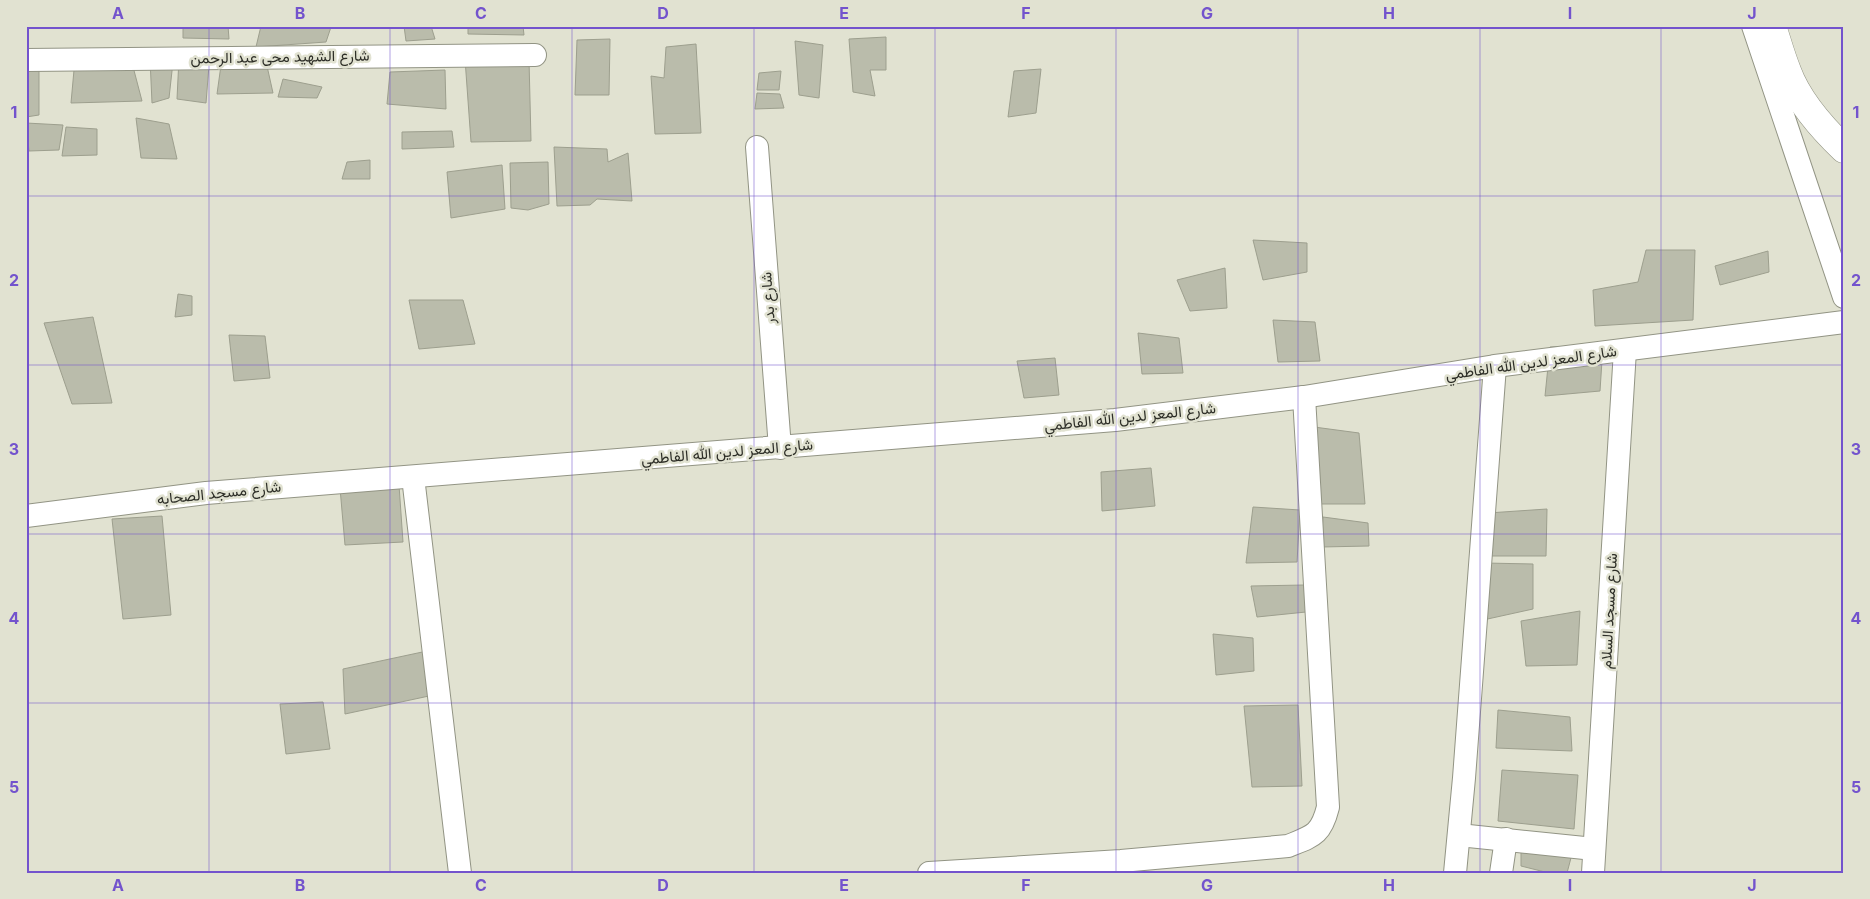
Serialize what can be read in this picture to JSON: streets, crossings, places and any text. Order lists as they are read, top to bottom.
{
  "streets": {
    "street": [
      "شارع الشهيد محى عبد الرحمن",
      "شارع بدر",
      "شارع المعز لدين الله الفاطمي",
      "شارع مسجد الصحابه",
      "شارع مسجد السلام"
    ]
  },
  "crossings": [
    ["شارع بدر", "شارع المعز لدين الله الفاطمي"],
    ["شارع المعز لدين الله الفاطمي", "شارع مسجد الصحابه"],
    ["شارع المعز لدين الله الفاطمي", "شارع مسجد السلام"]
  ],
  "grid": {
    "columns": [
      "A",
      "B",
      "C",
      "D",
      "E",
      "F",
      "G",
      "H",
      "I",
      "J"
    ],
    "rows": [
      "1",
      "2",
      "3",
      "4",
      "5"
    ]
  }
}
